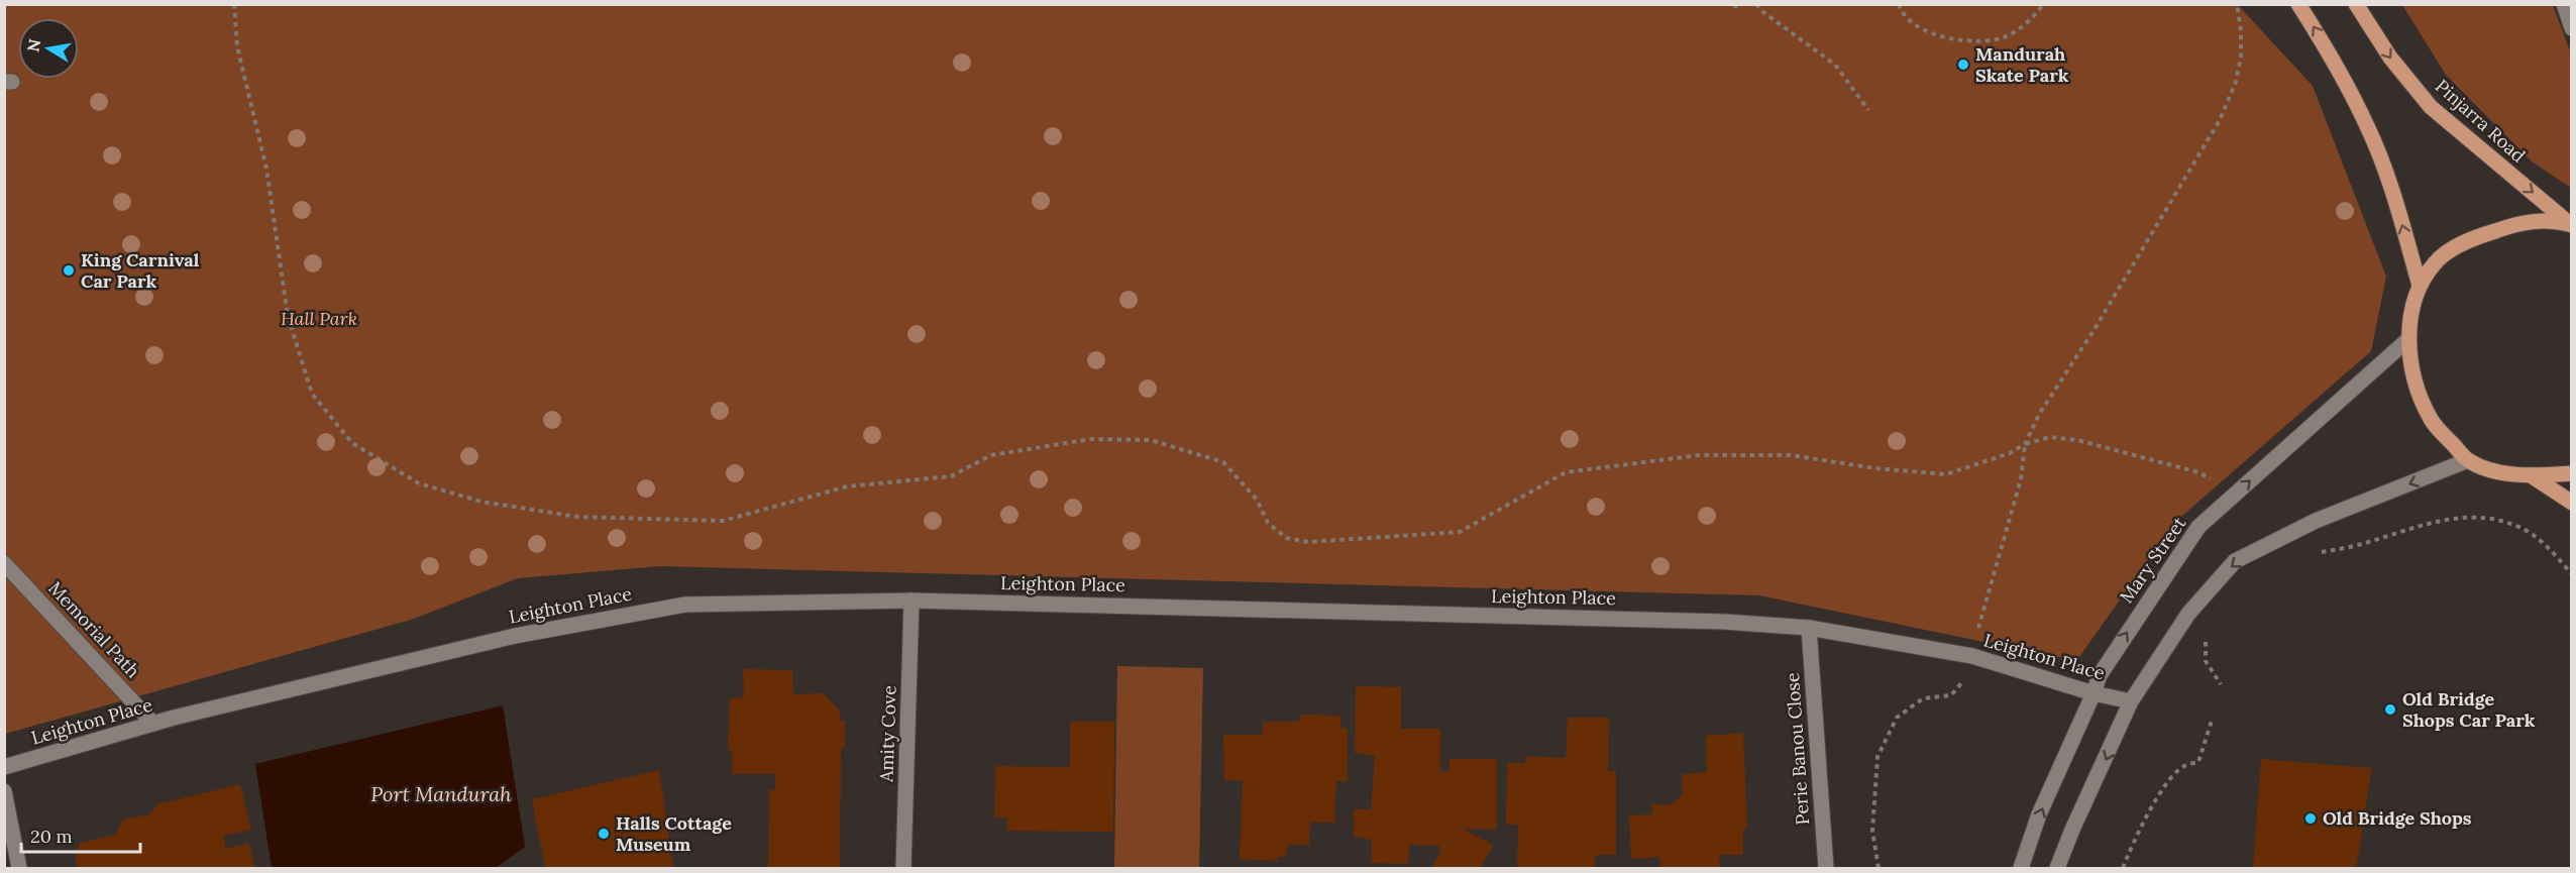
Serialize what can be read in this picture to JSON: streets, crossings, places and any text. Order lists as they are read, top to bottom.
{
  "streets": {
    "main road": ["Pinjarra Road"],
    "street": [
      "Mary Street",
      "Leighton Place",
      "Memorial Path",
      "Amity Cove",
      "Perie Banou Close"
    ]
  },
  "crossings": [
    ["Mary Street", "Leighton Place"],
    ["Leighton Place", "Memorial Path"],
    ["Leighton Place", "Amity Cove"],
    ["Leighton Place", "Perie Banou Close"]
  ],
  "water": ["Port Mandurah"],
  "parks": ["Hall Park"],
  "places": [
    "Mandurah Skate Park",
    "King Carnival Car Park",
    "Old Bridge Shops Car Park",
    "Old Bridge Shops",
    "Halls Cottage Museum"
  ],
  "scale_bar": "20 m",
  "north": "left"
}
